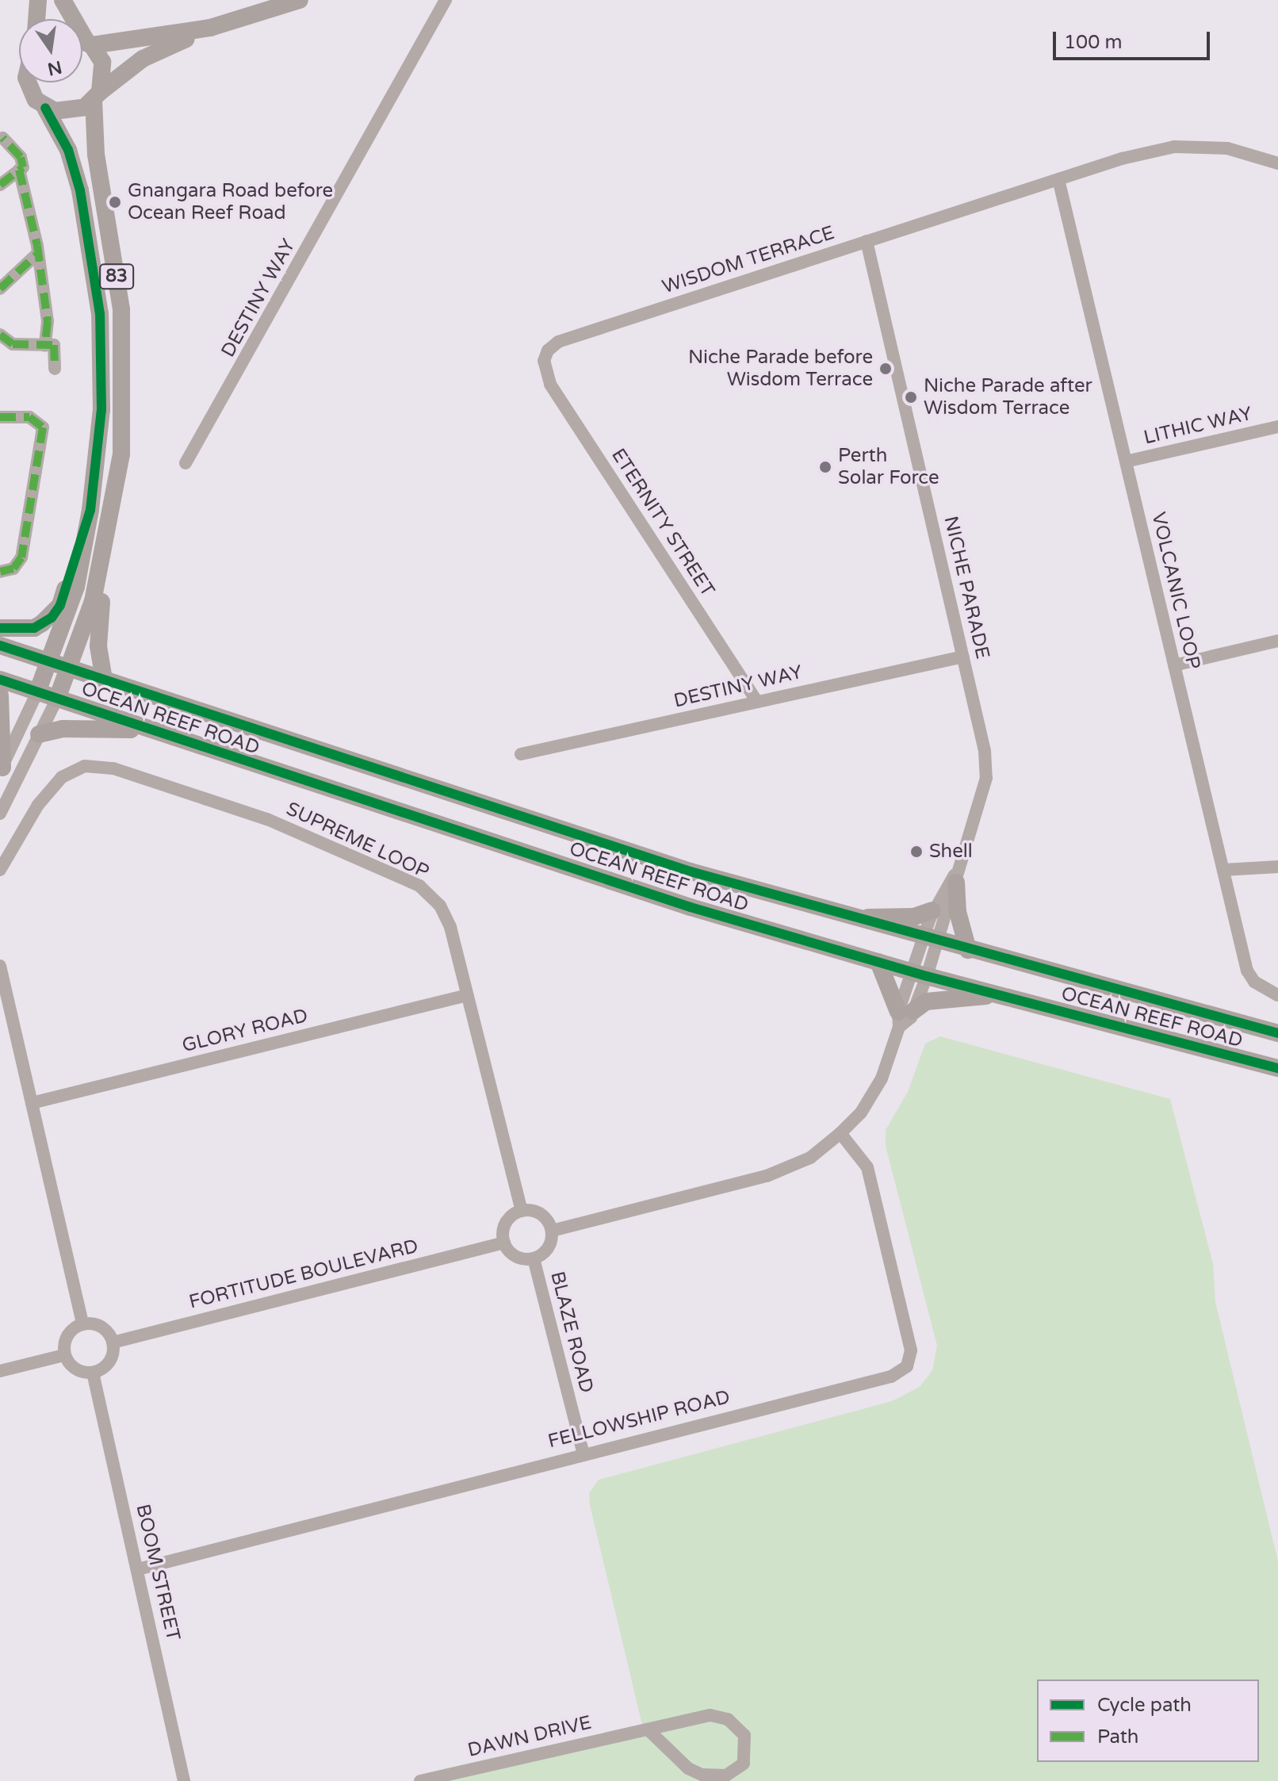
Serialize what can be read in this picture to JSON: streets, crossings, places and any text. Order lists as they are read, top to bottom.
{
  "streets": {
    "main road": ["83", "OCEAN REEF ROAD"],
    "street": [
      "WISDOM TERRACE",
      "DESTINY WAY",
      "LITHIC WAY",
      "ETERNITY STREET",
      "NICHE PARADE",
      "VOLCANIC LOOP",
      "SUPREME LOOP",
      "GLORY ROAD",
      "FORTITUDE BOULEVARD",
      "BLAZE ROAD",
      "FELLOWSHIP ROAD",
      "BOOM STREET",
      "DAWN DRIVE"
    ]
  },
  "crossings": [
    ["WISDOM TERRACE", "ETERNITY STREET"],
    ["WISDOM TERRACE", "NICHE PARADE"],
    ["WISDOM TERRACE", "VOLCANIC LOOP"],
    ["83", "OCEAN REEF ROAD"],
    ["DESTINY WAY", "ETERNITY STREET"],
    ["DESTINY WAY", "NICHE PARADE"],
    ["LITHIC WAY", "VOLCANIC LOOP"],
    ["NICHE PARADE", "OCEAN REEF ROAD"],
    ["SUPREME LOOP", "GLORY ROAD"],
    ["SUPREME LOOP", "FORTITUDE BOULEVARD"],
    ["SUPREME LOOP", "BLAZE ROAD"],
    ["FORTITUDE BOULEVARD", "BLAZE ROAD"],
    ["FORTITUDE BOULEVARD", "BOOM STREET"],
    ["BLAZE ROAD", "FELLOWSHIP ROAD"],
    ["FELLOWSHIP ROAD", "BOOM STREET"]
  ],
  "places": [
    "Gnangara Road before Ocean Reef Road",
    "Niche Parade before Wisdom Terrace",
    "Niche Parade after Wisdom Terrace",
    "Perth Solar Force",
    "Shell"
  ],
  "legend": ["Cycle path", "Path"],
  "scale_bar": "100 m",
  "north": "bottom"
}
